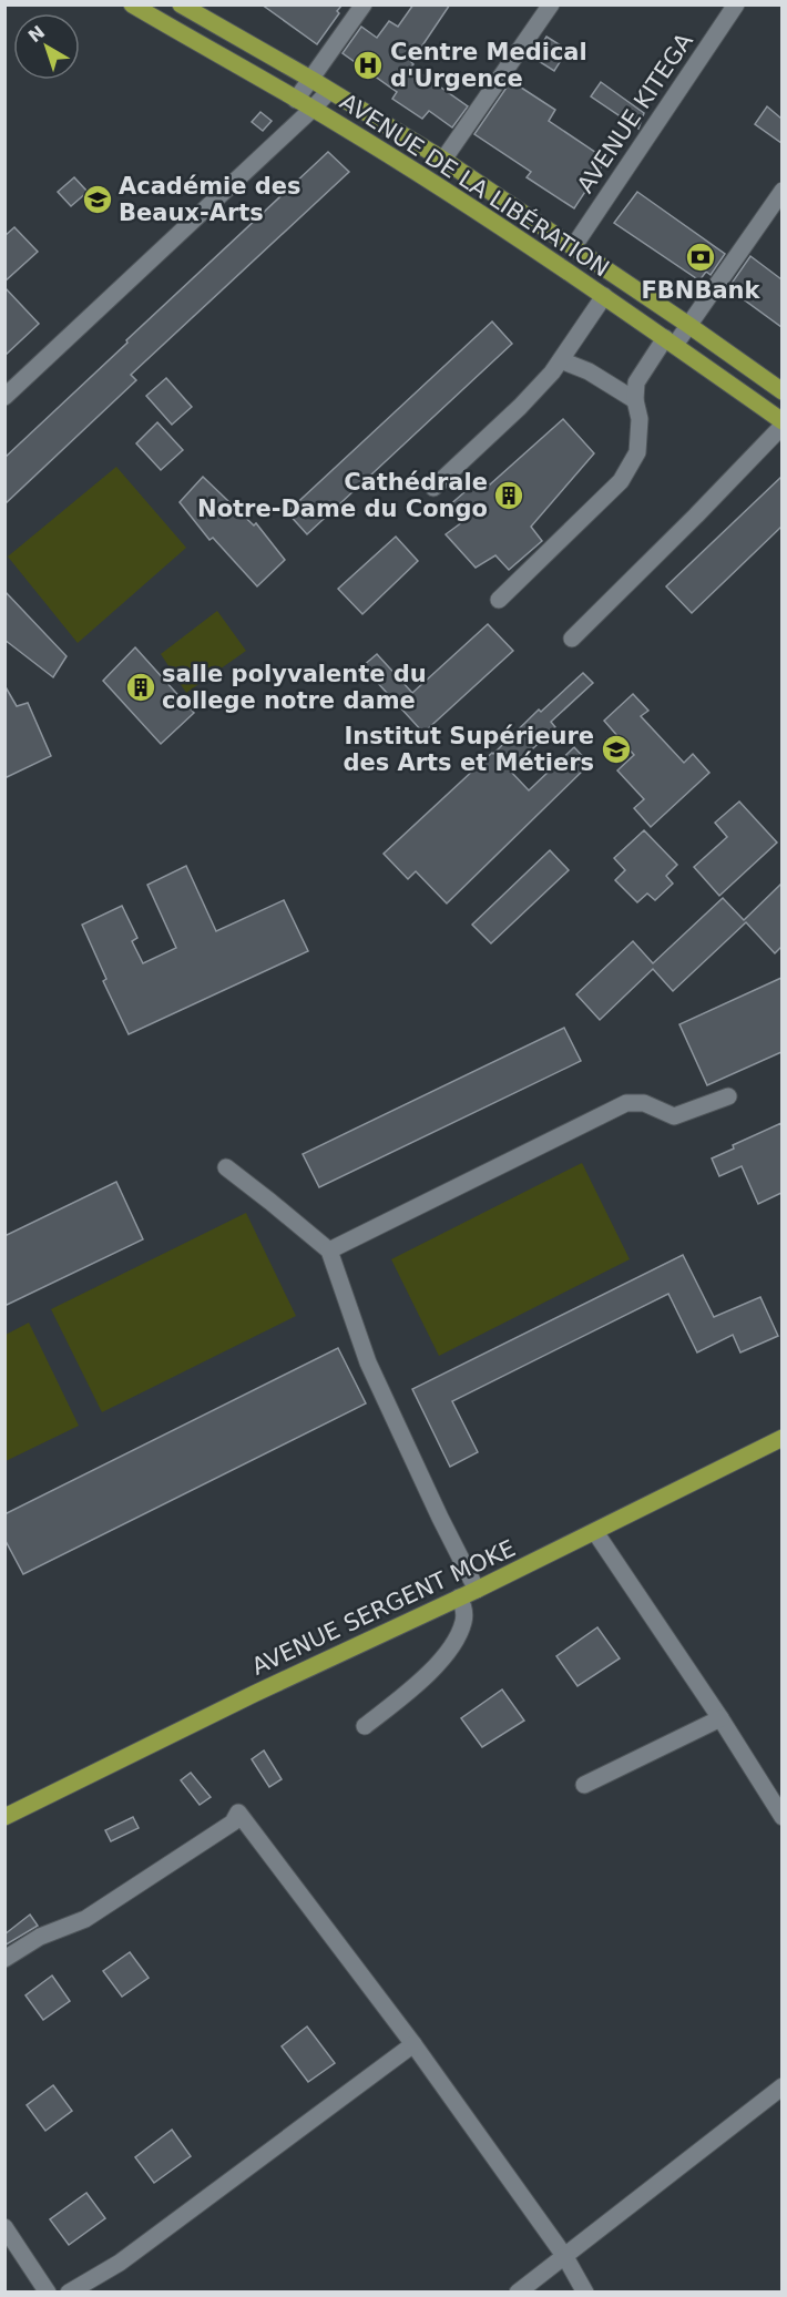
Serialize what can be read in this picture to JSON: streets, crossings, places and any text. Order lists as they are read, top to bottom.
{
  "streets": {
    "main road": ["AVENUE DE LA LIBÉRATION", "AVENUE SERGENT MOKE"],
    "street": ["AVENUE KITEGA"]
  },
  "crossings": [
    ["AVENUE KITEGA", "AVENUE DE LA LIBÉRATION"]
  ],
  "places": {
    "hospital": ["Centre Medical d'Urgence"],
    "school or university": ["Académie des Beaux-Arts", "Institut Supérieure des Arts et Métiers"],
    "bank": ["FBNBank"],
    "building": ["Cathédrale Notre-Dame du Congo", "salle polyvalente du college notre dame"]
  },
  "north": "top left"
}
